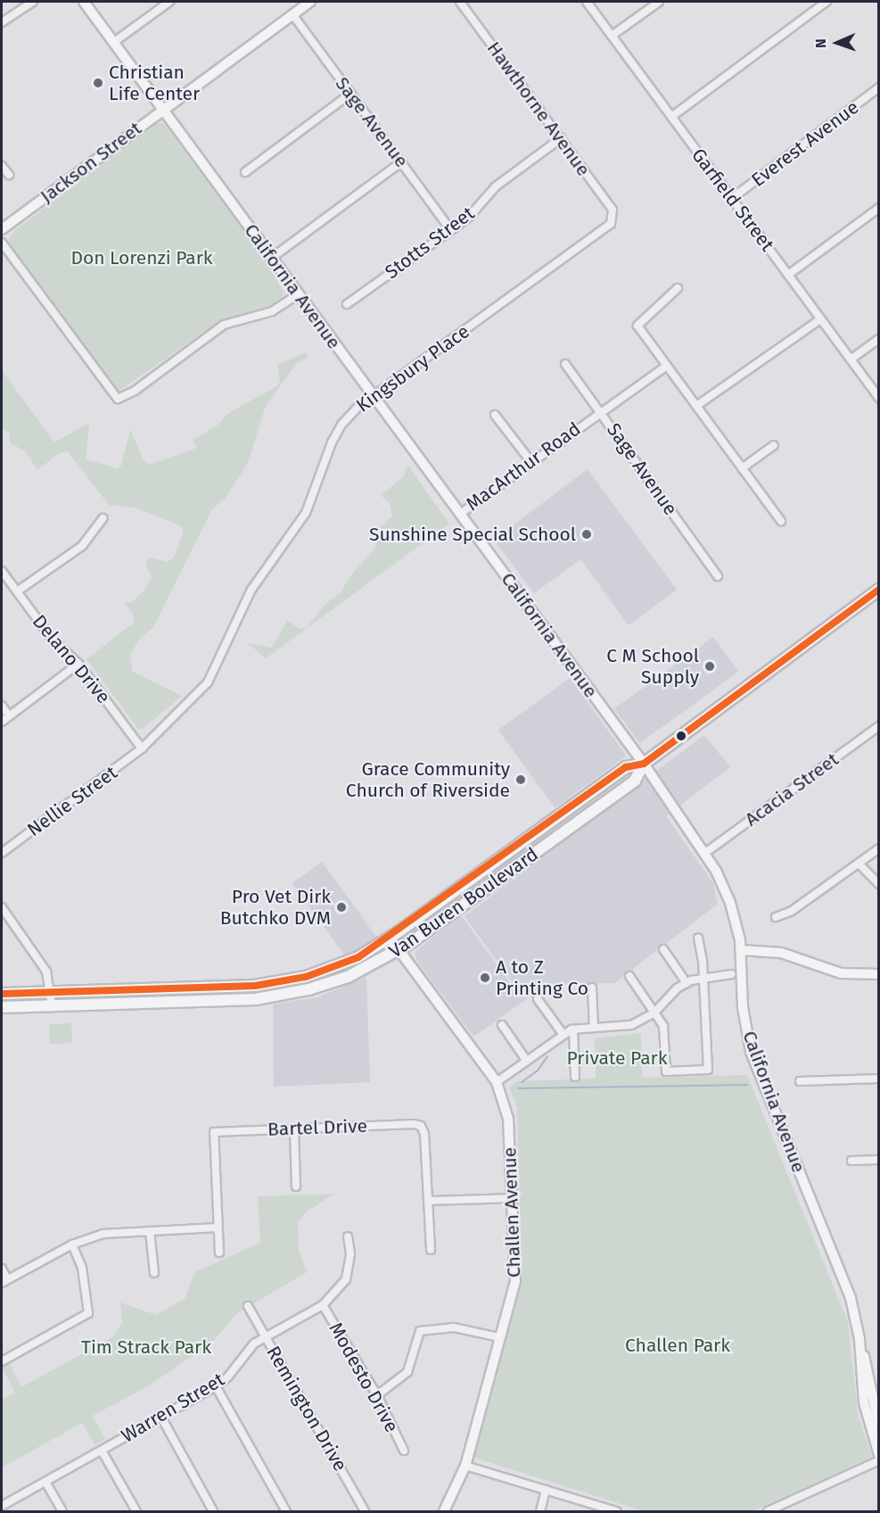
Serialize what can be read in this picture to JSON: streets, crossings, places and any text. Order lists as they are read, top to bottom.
{
  "streets": {
    "main road": [
      "Jackson Street",
      "California Avenue",
      "Van Buren Boulevard",
      "Challen Avenue"
    ],
    "street": [
      "Hawthorne Avenue",
      "Sage Avenue",
      "Everest Avenue",
      "Garfield Street",
      "Stotts Street",
      "Kingsbury Place",
      "MacArthur Road",
      "Delano Drive",
      "Acacia Street",
      "Nellie Street",
      "Bartel Drive",
      "Modesto Drive",
      "Warren Street",
      "Remington Drive"
    ]
  },
  "crossings": [
    ["Hawthorne Avenue", "Stotts Street"],
    ["Hawthorne Avenue", "Kingsbury Place"],
    ["Sage Avenue", "Jackson Street"],
    ["Sage Avenue", "Stotts Street"],
    ["Sage Avenue", "MacArthur Road"],
    ["Everest Avenue", "Garfield Street"],
    ["Jackson Street", "California Avenue"],
    ["California Avenue", "Kingsbury Place"],
    ["California Avenue", "MacArthur Road"],
    ["California Avenue", "Acacia Street"],
    ["California Avenue", "Van Buren Boulevard"],
    ["Kingsbury Place", "Delano Drive"],
    ["Kingsbury Place", "Nellie Street"],
    ["Delano Drive", "Nellie Street"],
    ["Van Buren Boulevard", "Challen Avenue"],
    ["Modesto Drive", "Warren Street"],
    ["Warren Street", "Remington Drive"]
  ],
  "parks": [
    "Don Lorenzi Park",
    "Private Park",
    "Challen Park",
    "Tim Strack Park"
  ],
  "places": [
    "Christian Life Center",
    "Sunshine Special School",
    "C M School Supply",
    "Grace Community Church of Riverside",
    "Pro Vet Dirk Butchko DVM",
    "A to Z Printing Co"
  ],
  "north": "left"
}
